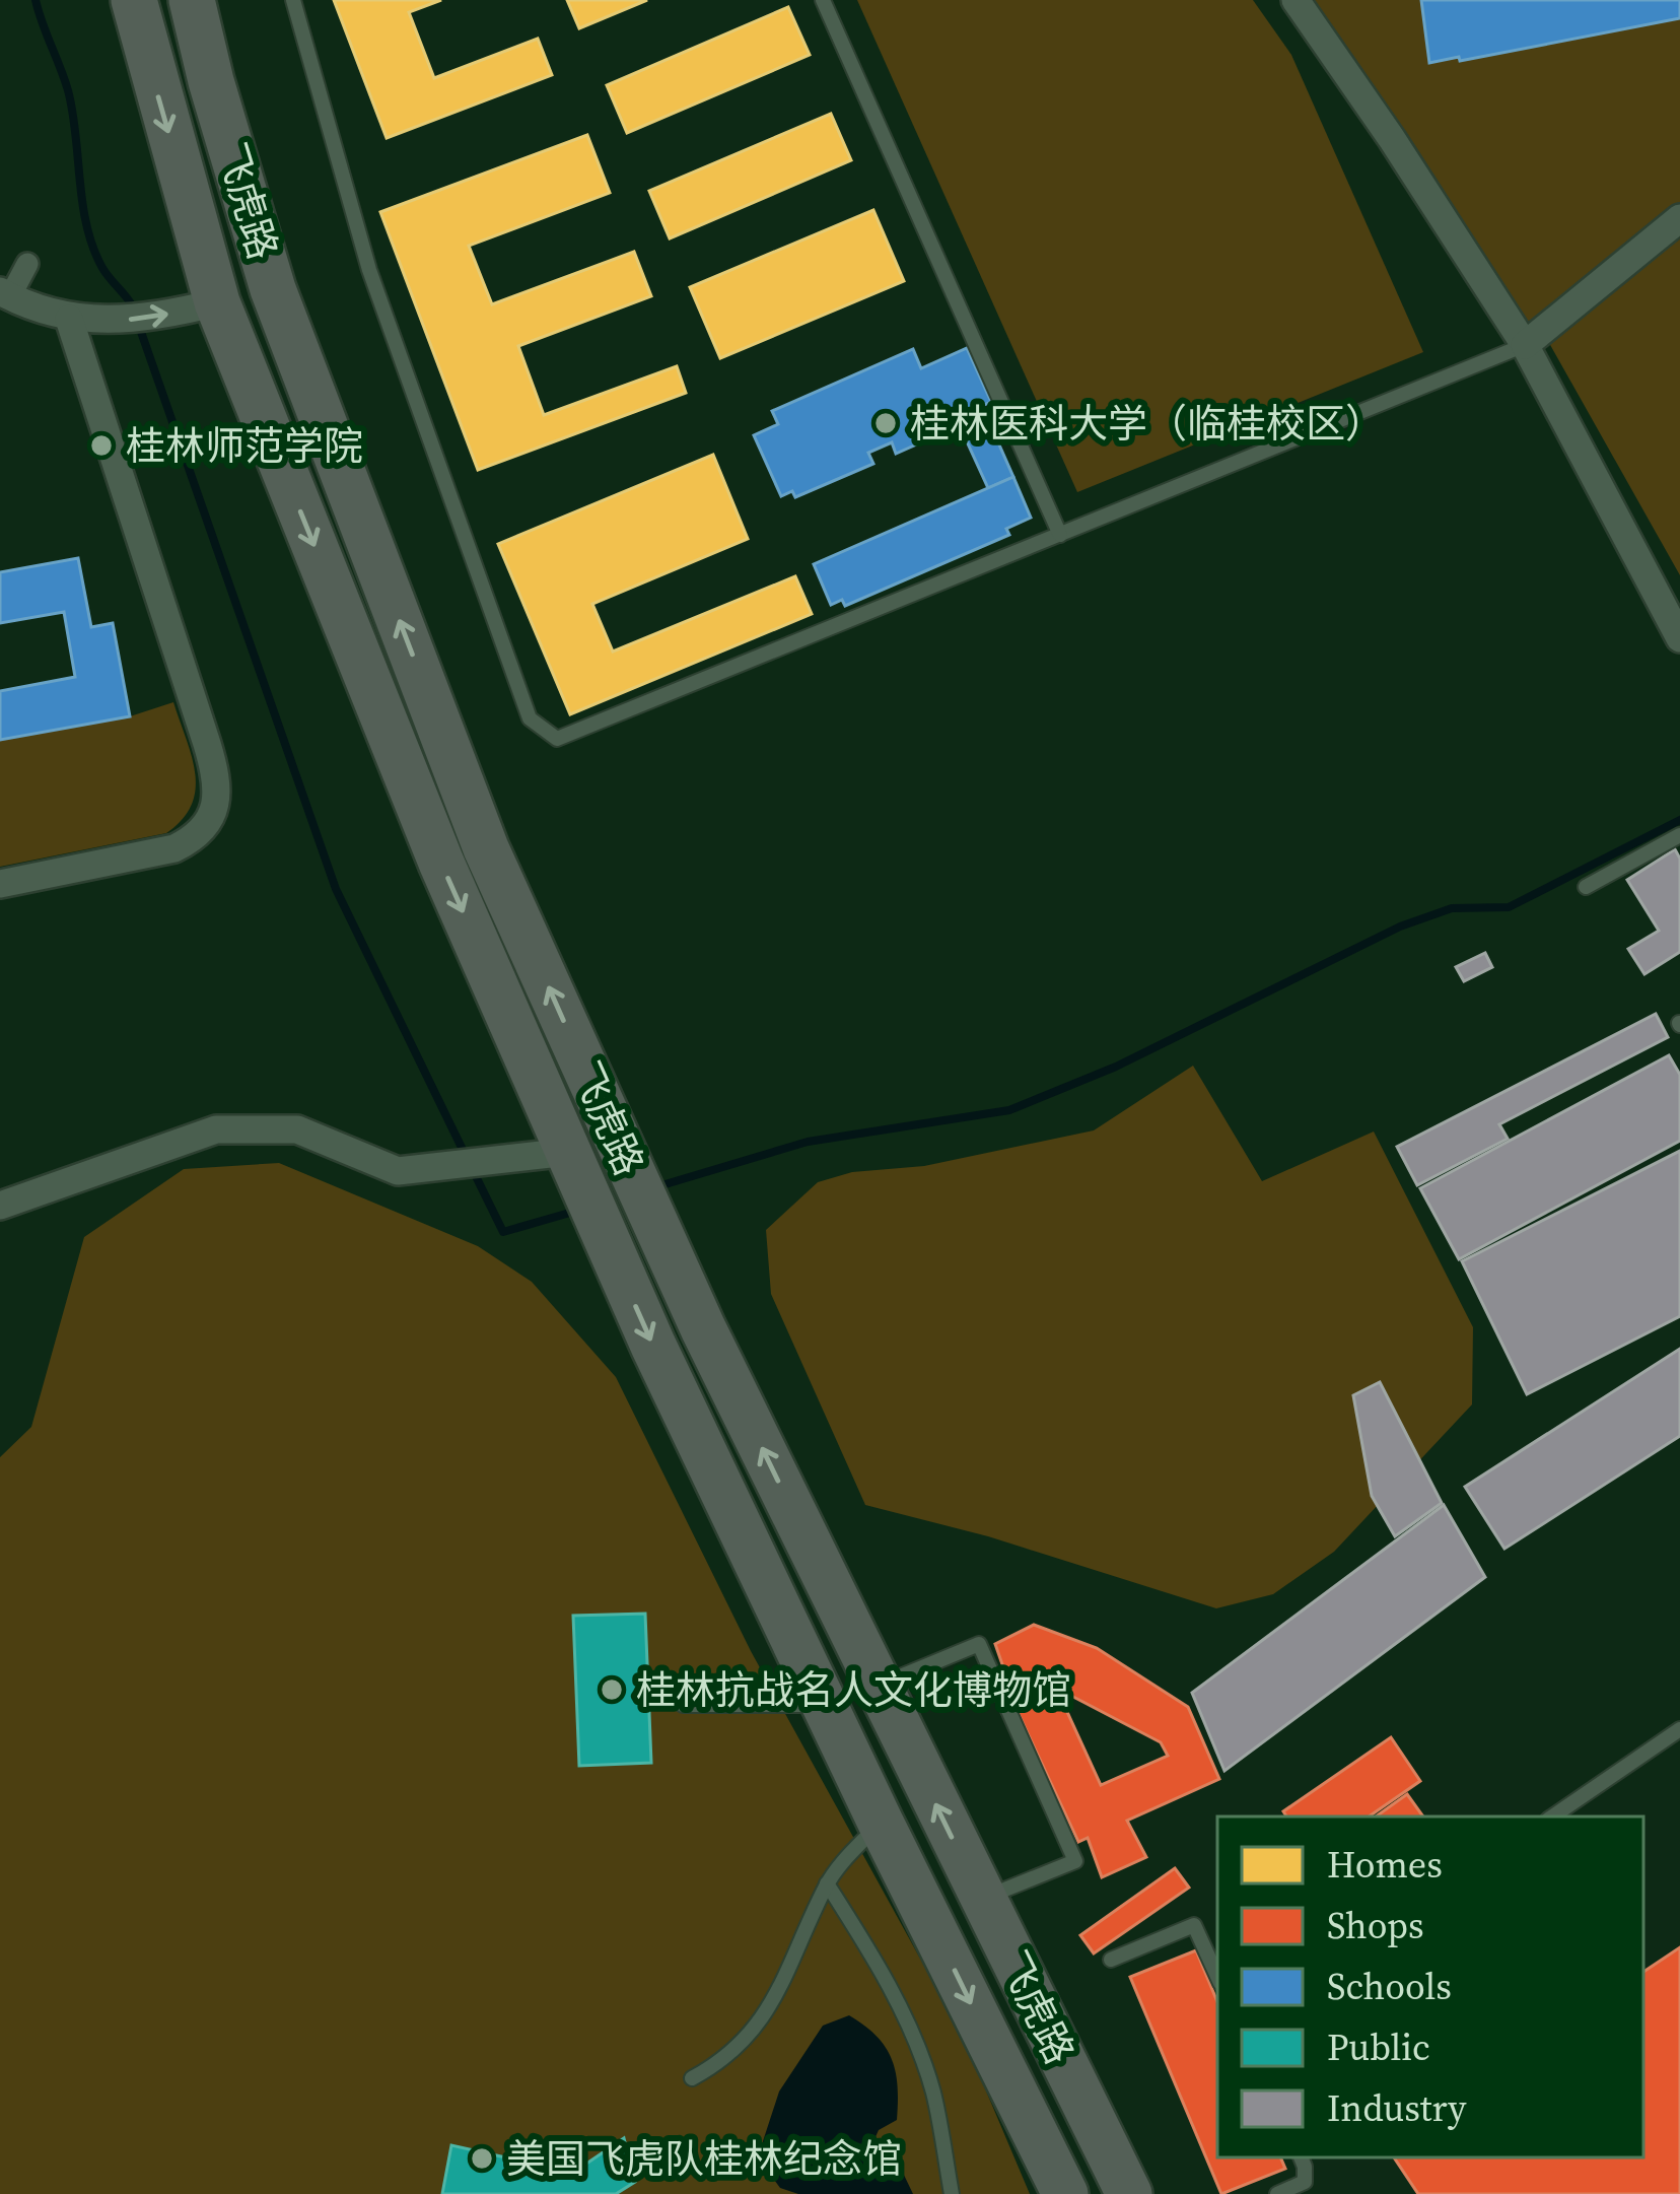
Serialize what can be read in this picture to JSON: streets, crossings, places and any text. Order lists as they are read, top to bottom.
{
  "streets": {
    "main road": ["飞虎路"]
  },
  "places": [
    "桂林医科大学（临桂校区）",
    "桂林师范学院",
    "桂林抗战名人文化博物馆",
    "美国飞虎队桂林纪念馆"
  ],
  "legend": [
    "Homes",
    "Shops",
    "Schools",
    "Public",
    "Industry"
  ]
}
